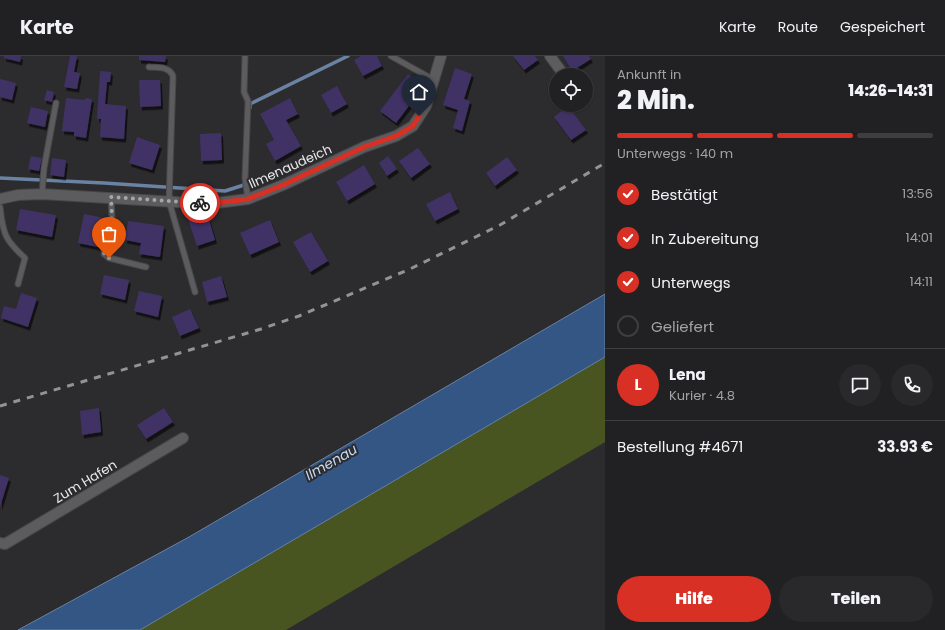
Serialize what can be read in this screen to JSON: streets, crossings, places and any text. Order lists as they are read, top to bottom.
{
  "streets": {
    "street": ["Ilmenaudeich", "Zum Hafen"]
  },
  "water": ["Ilmenau"],
  "page": {
    "header": "Karte",
    "nav": ["Karte", "Route", "Gespeichert"],
    "heading": ["2 Min.", "Ankunft in", "14:26–14:31"],
    "panel": [
      "Lena",
      "Kurier · 4.8",
      "Bestellung #4671",
      "33.93 €"
    ],
    "bar": "Unterwegs · 140 m",
    "list": [
      ["Bestätigt", "13:56"],
      ["In Zubereitung", "14:01"],
      ["Unterwegs", "14:11"],
      "Geliefert"
    ],
    "round": "L",
    "buttons": ["Hilfe", "Teilen"]
  }
}
